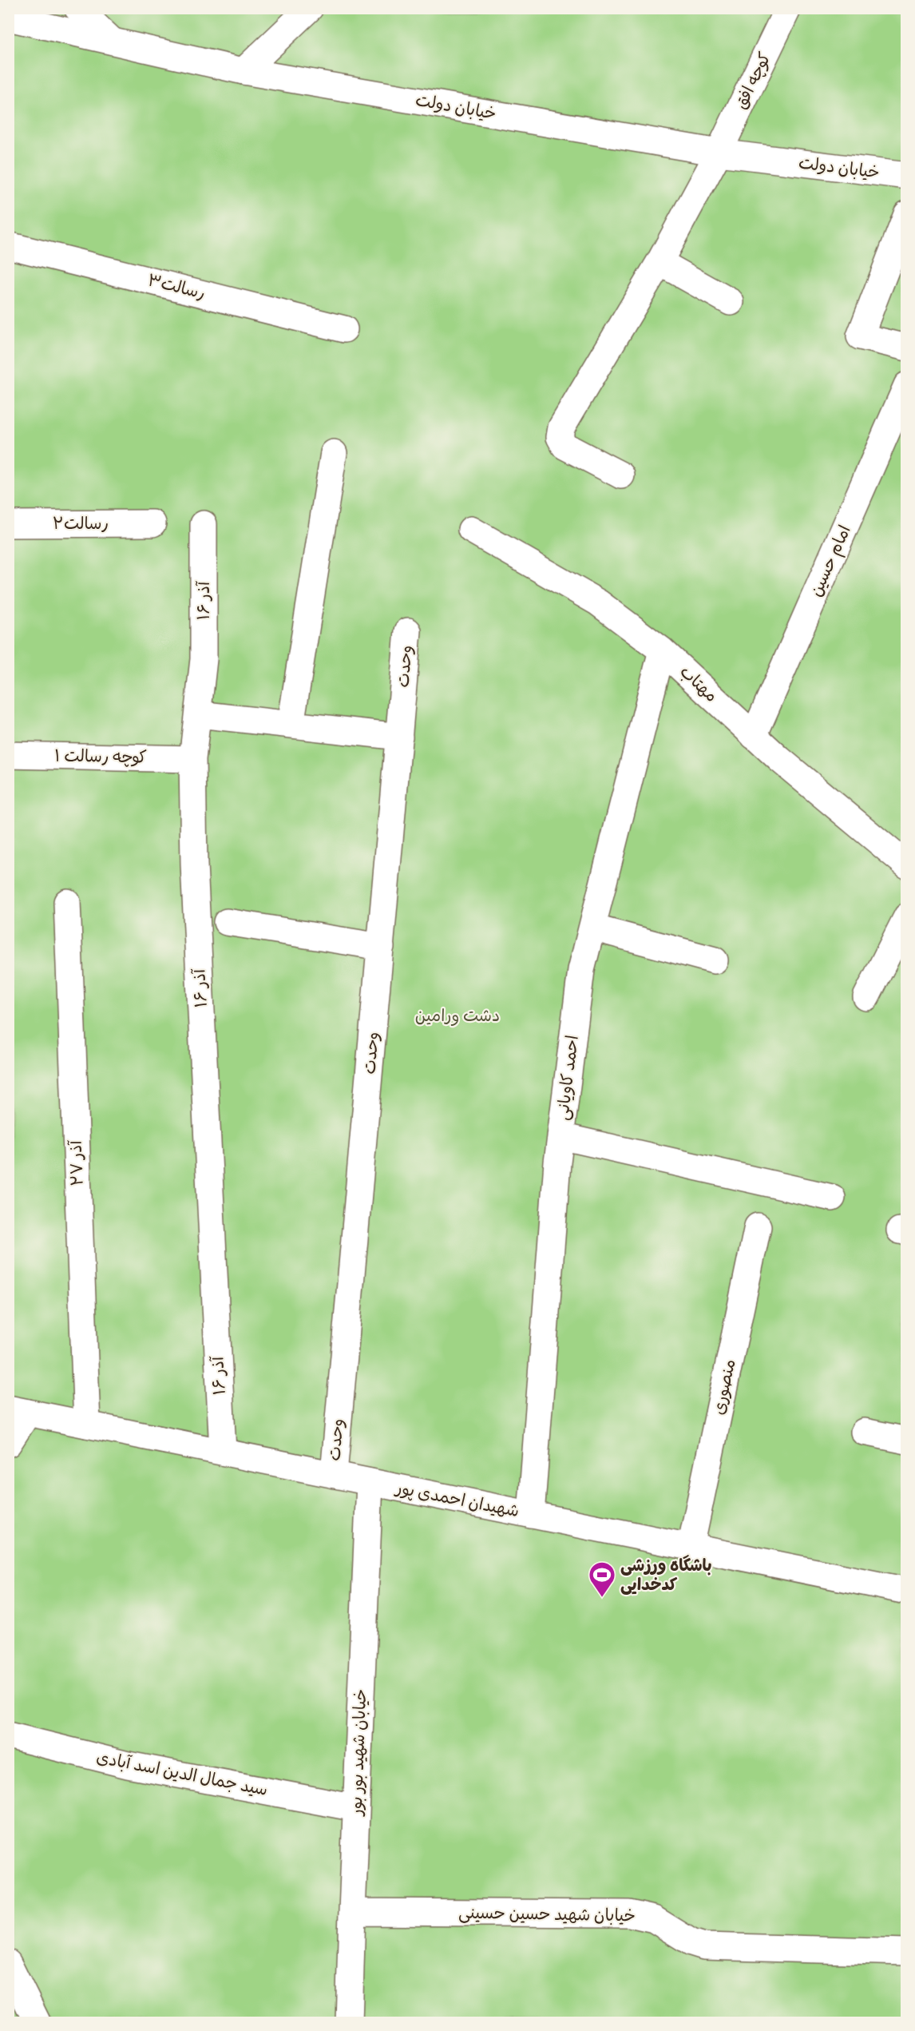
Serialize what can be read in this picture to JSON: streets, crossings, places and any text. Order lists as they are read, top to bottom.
{
  "streets": {
    "street": [
      "کوچه افق",
      "خیابان دولت",
      "رسالت۳",
      "رسالت۲",
      "امام حسین",
      "۱۶ آذر",
      "وحدت",
      "مهتاب",
      "۱ کوچه رسالت",
      "احمد کاویانی",
      "۲۷ آذر",
      "منصوری",
      "شهیدان احمدی پور",
      "خیابان شهید بور بور",
      "سید جمال الدین اسد آبادی",
      "خیابان شهید حسین حسینی"
    ]
  },
  "crossings": [
    ["کوچه افق", "خیابان دولت"],
    ["امام حسین", "مهتاب"],
    ["۱۶ آذر", "۱ کوچه رسالت"],
    ["۱۶ آذر", "شهیدان احمدی پور"],
    ["وحدت", "شهیدان احمدی پور"],
    ["مهتاب", "احمد کاویانی"],
    ["احمد کاویانی", "شهیدان احمدی پور"],
    ["۲۷ آذر", "شهیدان احمدی پور"],
    ["منصوری", "شهیدان احمدی پور"],
    ["شهیدان احمدی پور", "خیابان شهید بور بور"],
    ["خیابان شهید بور بور", "سید جمال الدین اسد آبادی"],
    ["خیابان شهید بور بور", "خیابان شهید حسین حسینی"]
  ],
  "parks": ["دشت ورامین"],
  "places": {
    "sports": ["باشگاه ورزشی کدخدایی"]
  }
}
